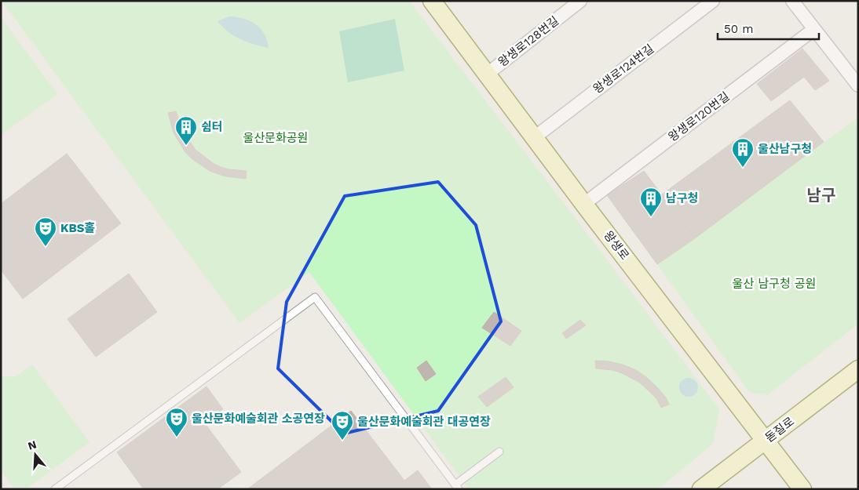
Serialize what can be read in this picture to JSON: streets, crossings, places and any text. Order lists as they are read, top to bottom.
{
  "streets": {
    "main road": ["왕생로", "돋질로"],
    "street": ["왕생로128번길", "왕생로124번길", "왕생로120번길"]
  },
  "crossings": [
    ["왕생로128번길", "왕생로"],
    ["왕생로124번길", "왕생로"],
    ["왕생로120번길", "왕생로"],
    ["왕생로", "돋질로"]
  ],
  "districts": ["남구"],
  "parks": ["울산문화공원", "울산 남구청 공원"],
  "places": {
    "building": ["쉼터", "울산남구청", "남구청"],
    "theatre": ["KBS홀", "울산문화예술회관 소공연장", "울산문화예술회관 대공연장"]
  },
  "scale_bar": "50 m",
  "north": "top"
}
